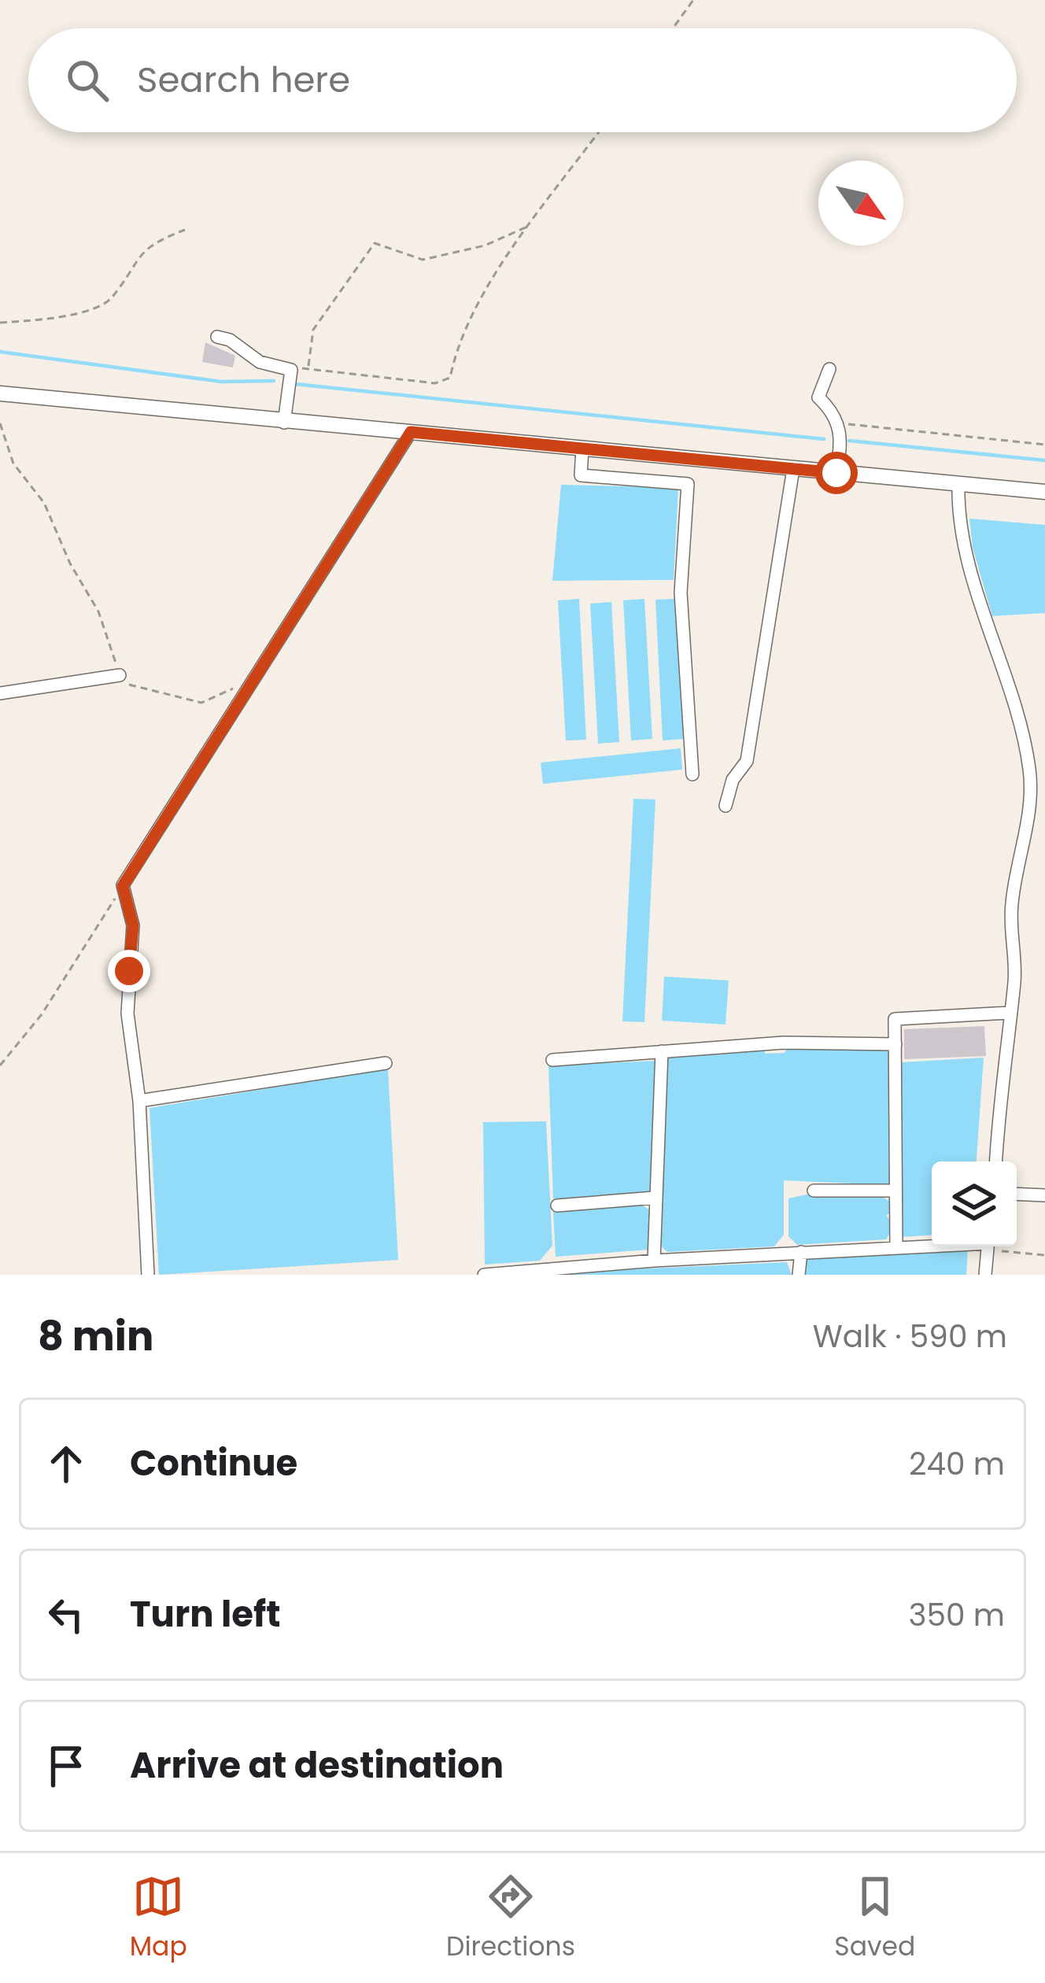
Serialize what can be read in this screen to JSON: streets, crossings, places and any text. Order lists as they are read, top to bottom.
{
  "north": "bottom right",
  "page": {
    "search": "Search here",
    "heading": ["8 min", "Walk · 590 m"],
    "list": [
      ["Continue", "240 m"],
      ["Turn left", "350 m"],
      "Arrive at destination"
    ],
    "nav": ["Map", "Directions", "Saved"]
  }
}
